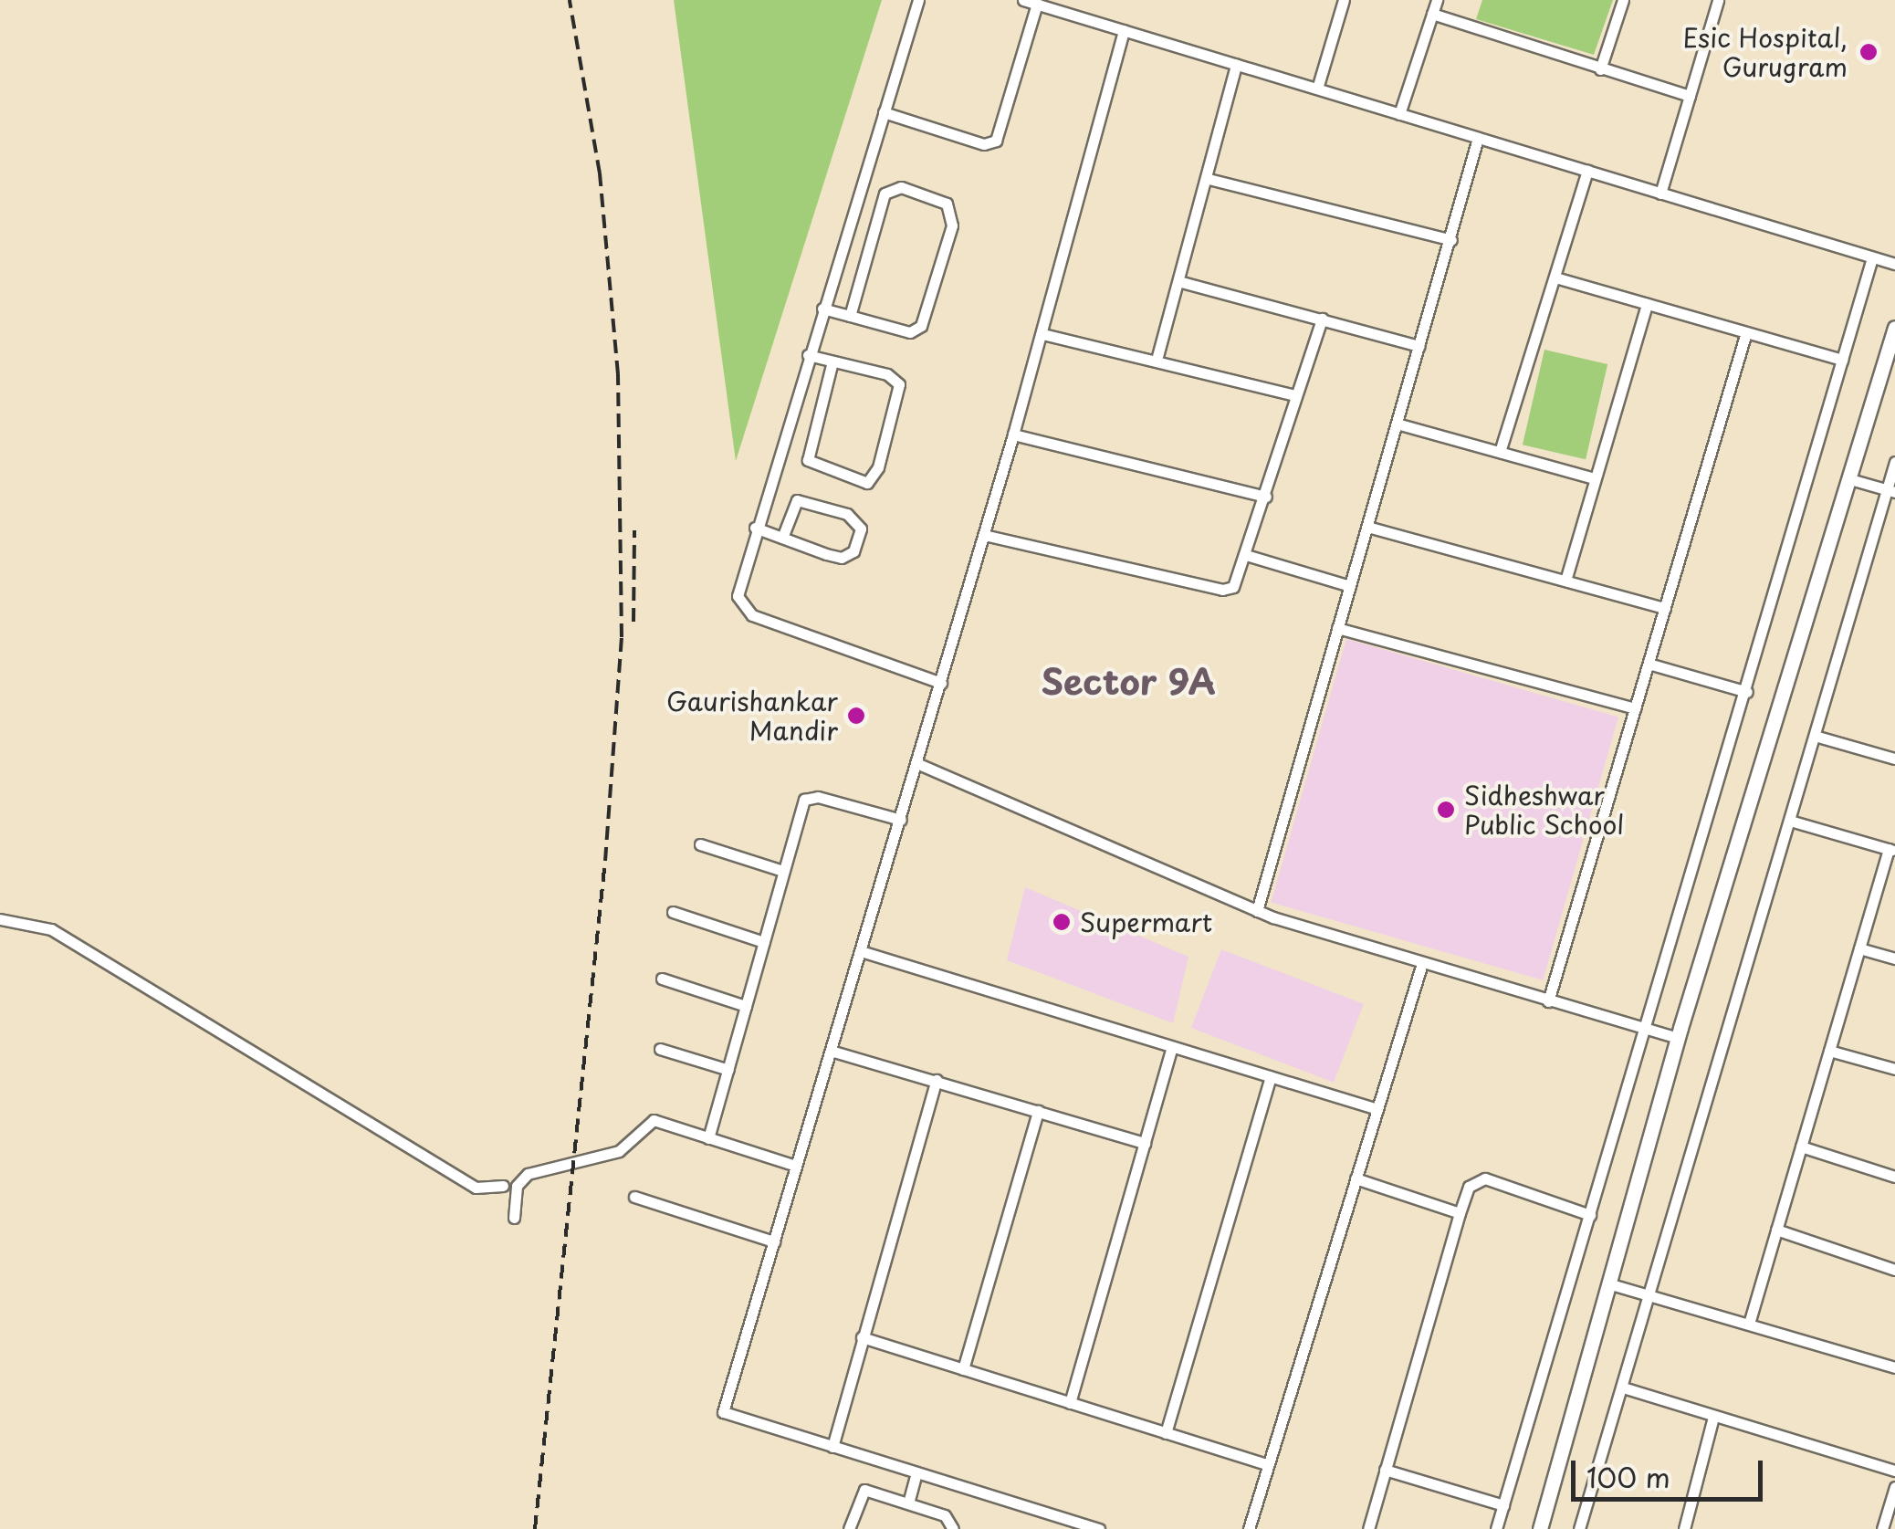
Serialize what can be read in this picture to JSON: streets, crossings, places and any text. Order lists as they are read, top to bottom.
{
  "districts": ["Sector 9A"],
  "places": [
    "Esic Hospital, Gurugram",
    "Gaurishankar Mandir",
    "Sidheshwar Public School",
    "Supermart"
  ],
  "scale_bar": "100 m"
}
